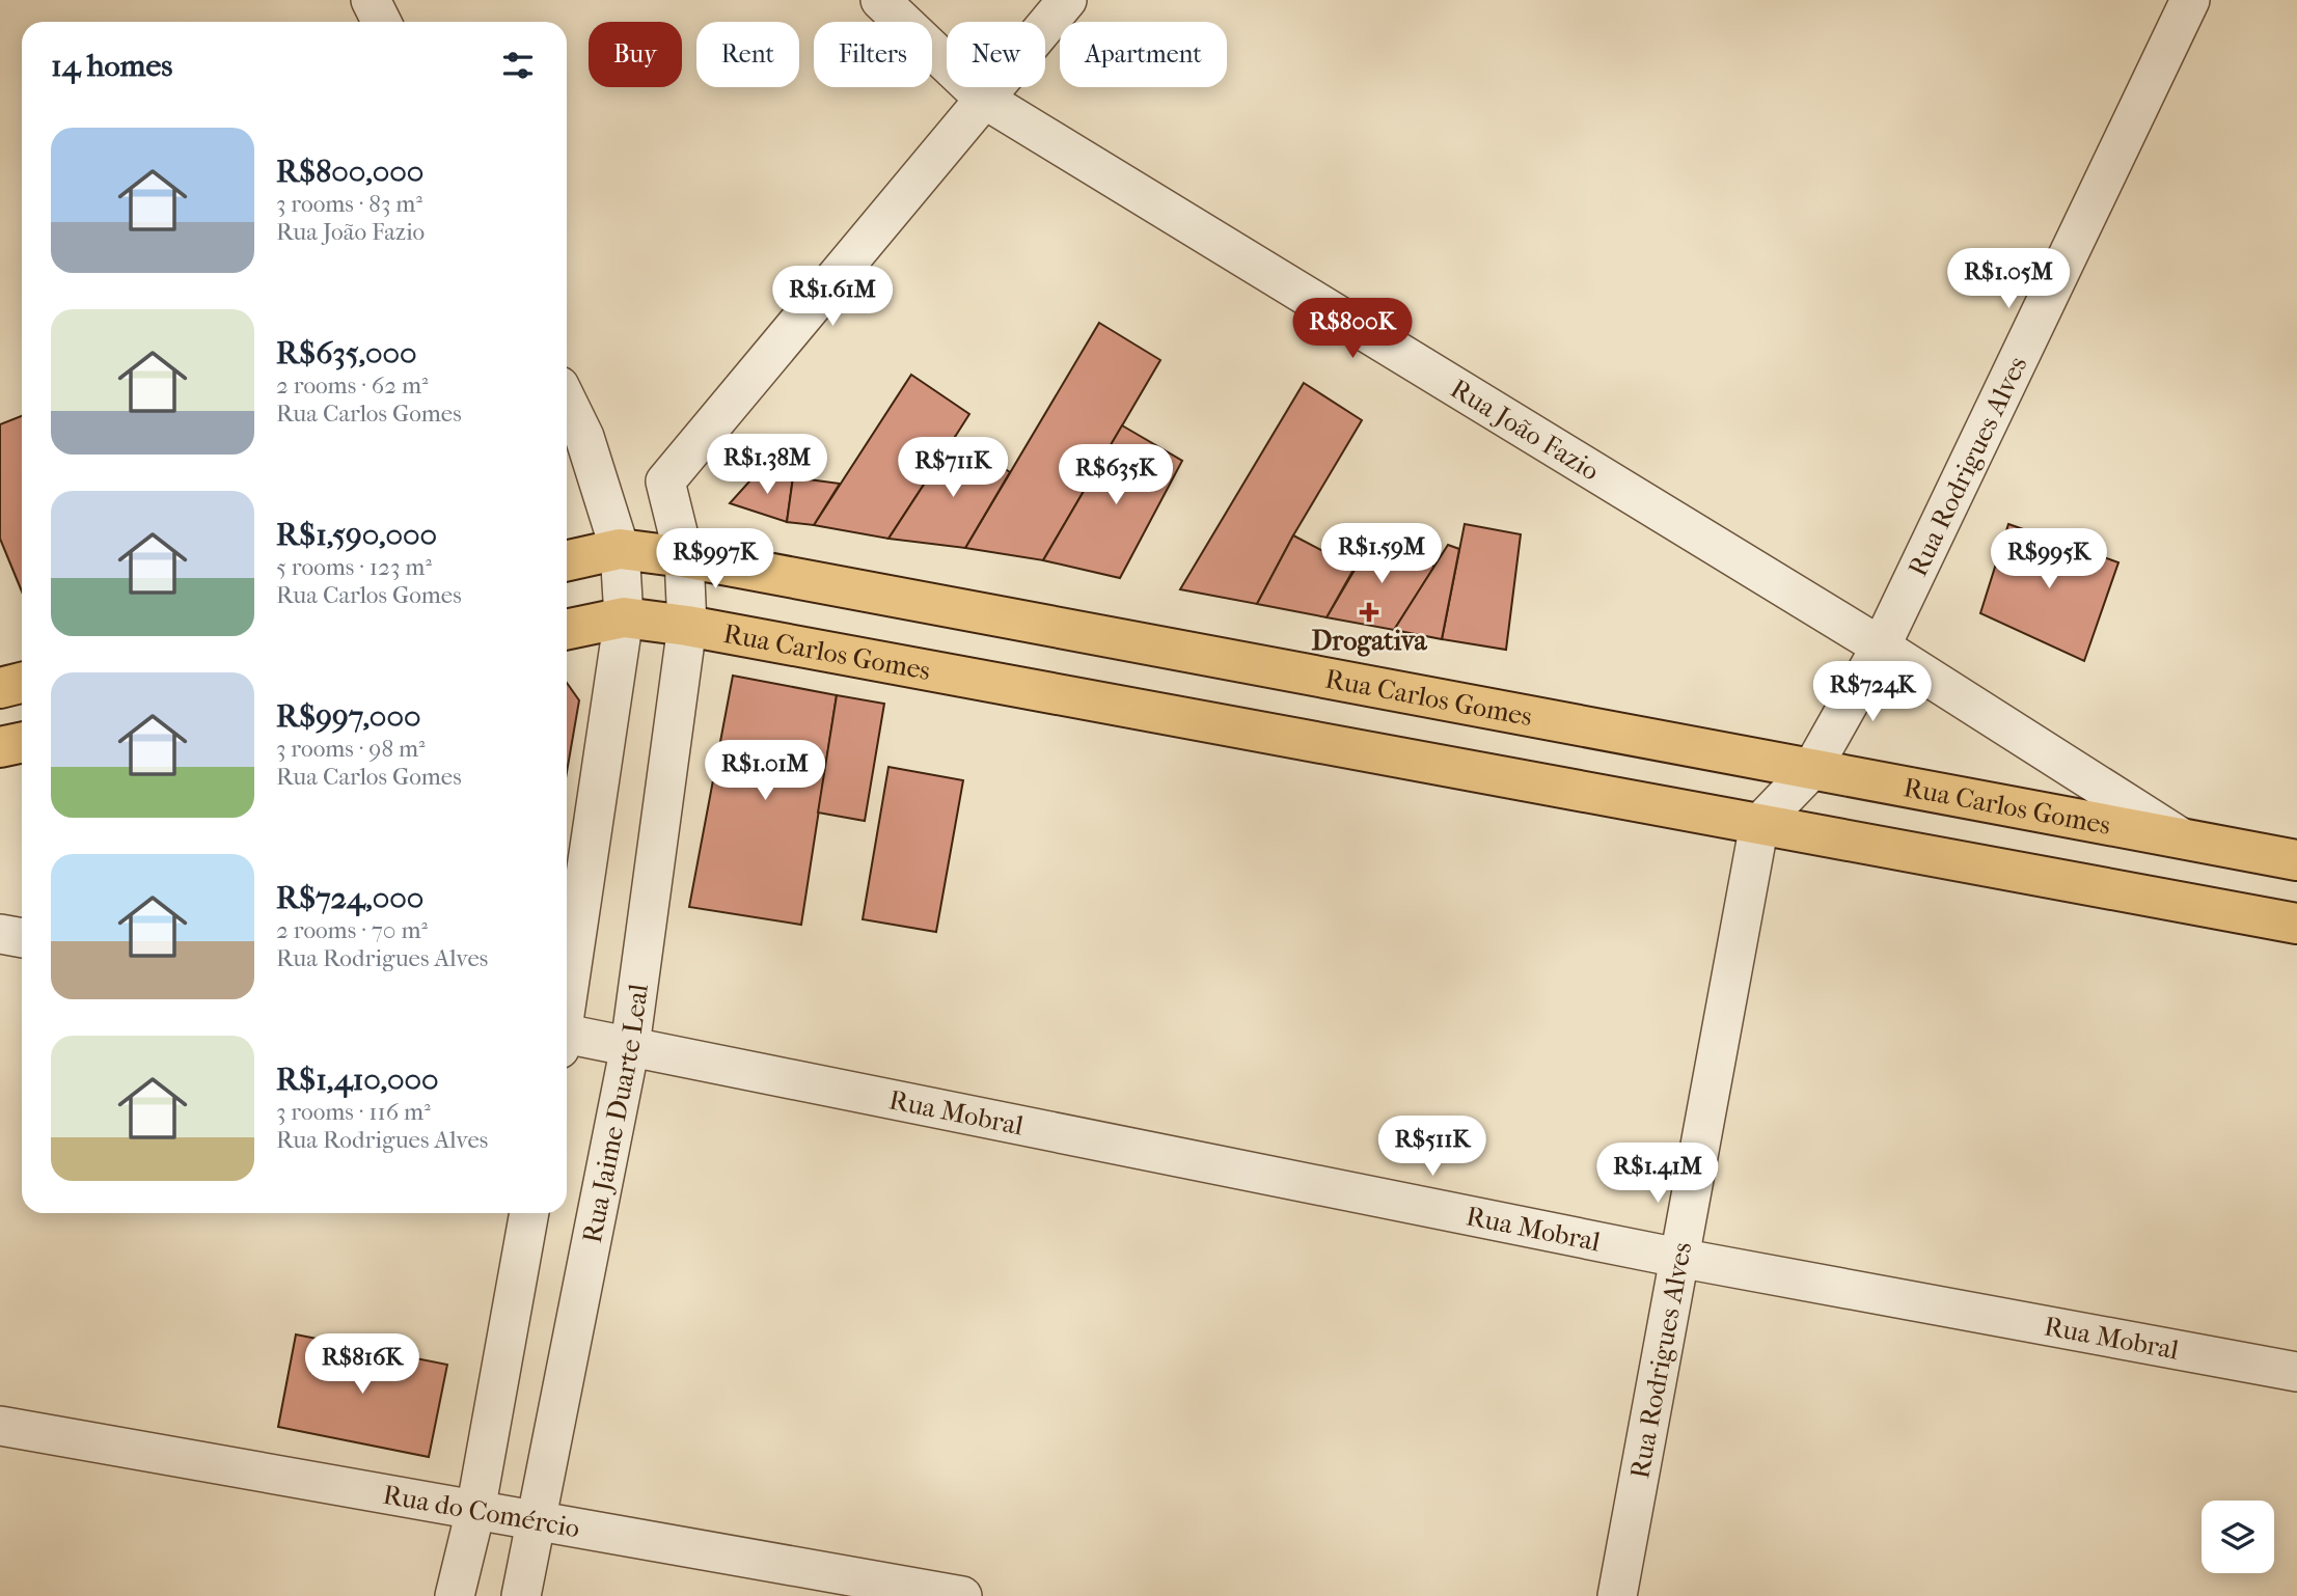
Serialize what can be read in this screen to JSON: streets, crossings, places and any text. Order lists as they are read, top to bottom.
{
  "streets": {
    "main road": ["Rua Carlos Gomes"],
    "street": [
      "Rua João Fazio",
      "Rua Rodrigues Alves",
      "Rua Jaime Duarte Leal",
      "Rua Mobral",
      "Rua do Comércio"
    ]
  },
  "crossings": [
    ["Rua João Fazio", "Rua Rodrigues Alves"],
    ["Rua João Fazio", "Rua Carlos Gomes"],
    ["Rua João Fazio", "Rua Jaime Duarte Leal"],
    ["Rua Rodrigues Alves", "Rua Carlos Gomes"],
    ["Rua Rodrigues Alves", "Rua Mobral"],
    ["Rua Carlos Gomes", "Rua Jaime Duarte Leal"],
    ["Rua Jaime Duarte Leal", "Rua Mobral"],
    ["Rua Jaime Duarte Leal", "Rua do Comércio"]
  ],
  "places": {
    "health": ["Drogativa"]
  },
  "page": {
    "chip": [
      "Buy",
      "Rent",
      "Filters",
      "New",
      "Apartment"
    ],
    "heading": "14 homes",
    "list": [
      {
        "name": "R$800,000",
        "note": "3 rooms · 83 m² · Rua João Fazio"
      },
      {
        "name": "R$635,000",
        "note": "2 rooms · 62 m² · Rua Carlos Gomes"
      },
      {
        "name": "R$1,590,000",
        "note": "5 rooms · 123 m² · Rua Carlos Gomes"
      },
      {
        "name": "R$997,000",
        "note": "3 rooms · 98 m² · Rua Carlos Gomes"
      },
      {
        "name": "R$724,000",
        "note": "2 rooms · 70 m² · Rua Rodrigues Alves"
      },
      {
        "name": "R$1,410,000",
        "note": "3 rooms · 116 m² · Rua Rodrigues Alves"
      }
    ],
    "price": [
      "R$1.05M",
      "R$1.61M",
      "R$800K",
      "R$1.38M",
      "R$711K",
      "R$635K",
      "R$1.59M",
      "R$997K",
      "R$995K",
      "R$724K",
      "R$1.01M",
      "R$511K",
      "R$1.41M",
      "R$816K"
    ]
  }
}
